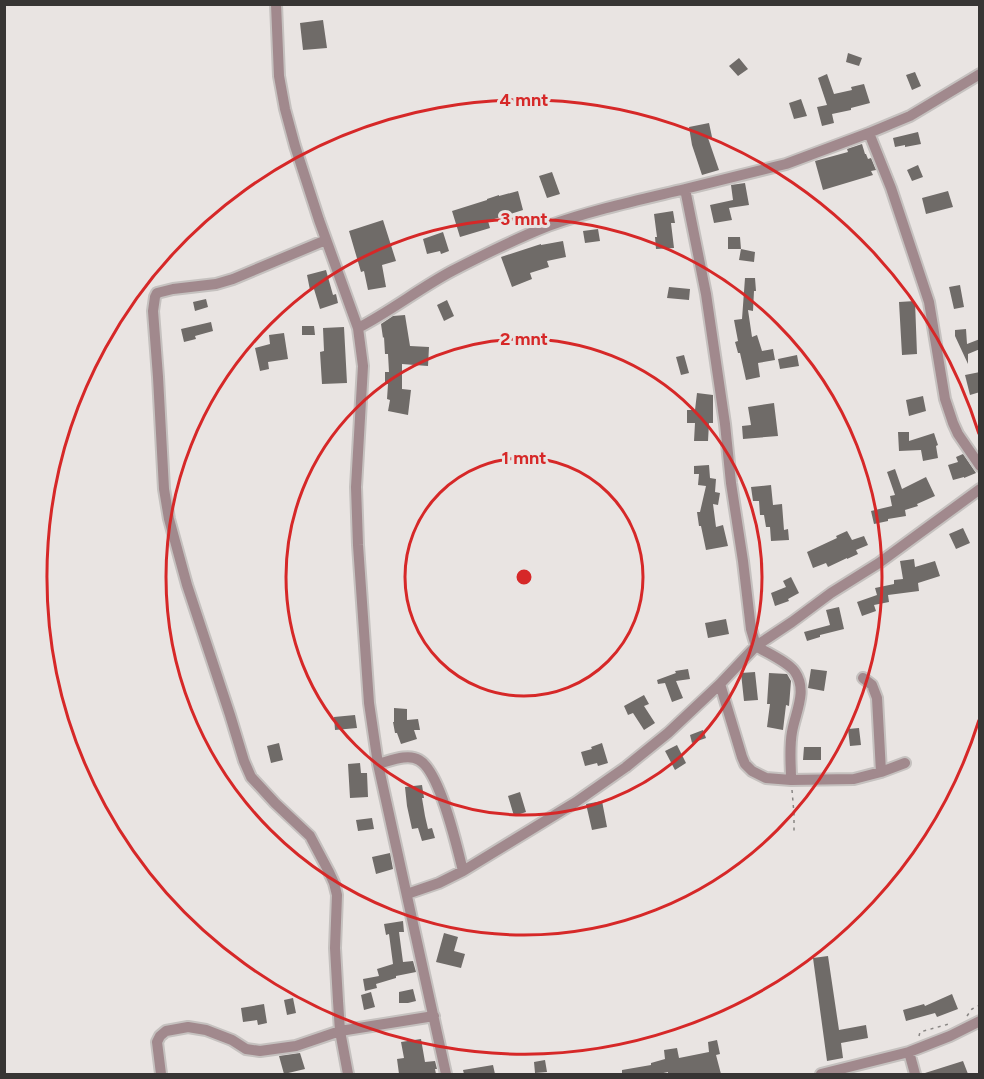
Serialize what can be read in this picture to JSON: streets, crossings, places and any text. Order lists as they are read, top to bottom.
{
  "rings": [
    "4 mnt",
    "3 mnt",
    "2 mnt",
    "1 mnt"
  ]
}
